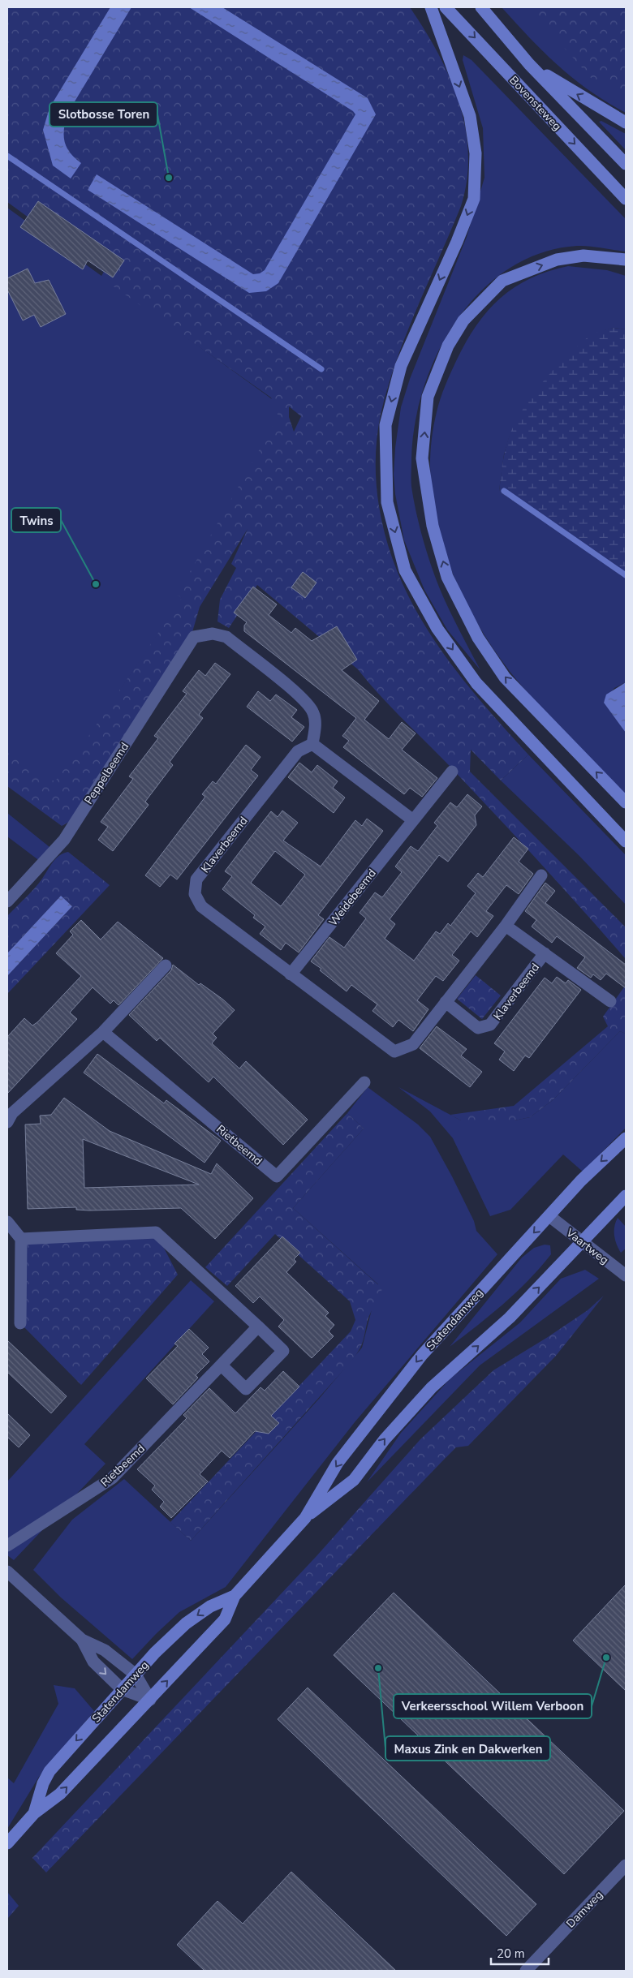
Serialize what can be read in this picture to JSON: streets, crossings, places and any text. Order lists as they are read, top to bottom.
{
  "streets": {
    "main road": ["Bovensteweg", "Statendamweg"],
    "street": [
      "Peppelbeemd",
      "Klaverbeemd",
      "Weidebeemd",
      "Rietbeemd",
      "Vaartweg",
      "Damweg"
    ]
  },
  "crossings": [
    ["Peppelbeemd", "Klaverbeemd"],
    ["Klaverbeemd", "Weidebeemd"],
    ["Vaartweg", "Statendamweg"]
  ],
  "places": [
    "Slotbosse Toren",
    "Twins",
    "Verkeersschool Willem Verboon",
    "Maxus Zink en Dakwerken"
  ],
  "scale_bar": "20 m"
}
